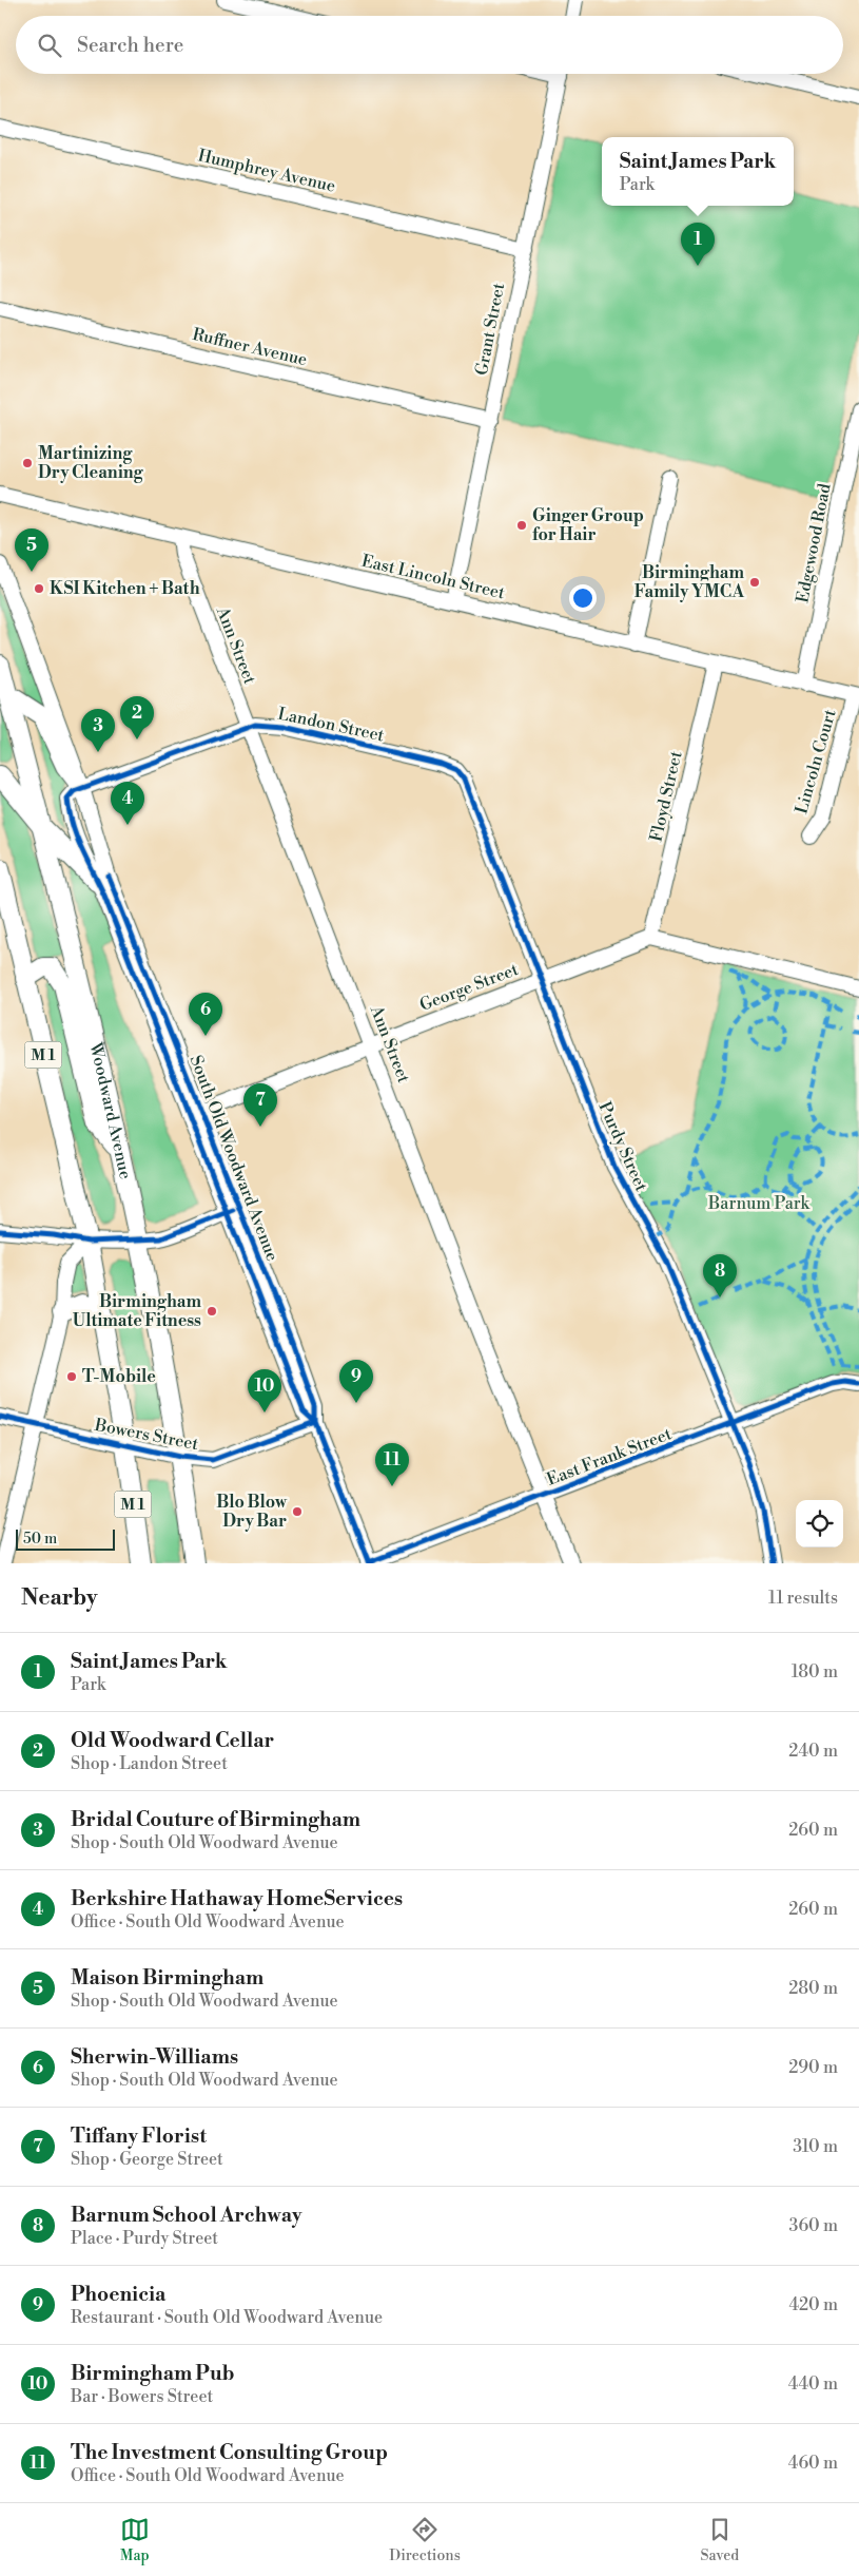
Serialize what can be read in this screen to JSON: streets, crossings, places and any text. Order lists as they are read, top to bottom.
{
  "streets": {
    "main road": ["M 1", "Woodward Avenue"],
    "street": [
      "Humphrey Avenue",
      "Grant Street",
      "Ruffner Avenue",
      "Edgewood Road",
      "East Lincoln Street",
      "Ann Street",
      "Landon Street",
      "Lincoln Court",
      "Floyd Street",
      "George Street",
      "Purdy Street",
      "South Old Woodward Avenue",
      "Bowers Street",
      "East Frank Street"
    ]
  },
  "crossings": [
    ["Humphrey Avenue", "Grant Street"],
    ["Grant Street", "Ruffner Avenue"],
    ["Grant Street", "East Lincoln Street"],
    ["Edgewood Road", "East Lincoln Street"],
    ["East Lincoln Street", "Ann Street"],
    ["East Lincoln Street", "Lincoln Court"],
    ["East Lincoln Street", "Floyd Street"],
    ["Ann Street", "Landon Street"],
    ["Ann Street", "George Street"],
    ["Ann Street", "East Frank Street"],
    ["Landon Street", "Purdy Street"],
    ["Landon Street", "South Old Woodward Avenue"],
    ["Floyd Street", "George Street"],
    ["George Street", "Purdy Street"],
    ["George Street", "South Old Woodward Avenue"],
    ["M 1", "Bowers Street"],
    ["Woodward Avenue", "Bowers Street"],
    ["Purdy Street", "East Frank Street"],
    ["South Old Woodward Avenue", "Bowers Street"],
    ["South Old Woodward Avenue", "East Frank Street"]
  ],
  "parks": ["Barnum Park"],
  "places": [
    "Martinizing Dry Cleaning",
    "Ginger Group for Hair",
    "Birmingham Family YMCA",
    "KSI Kitchen + Bath",
    "Birmingham Ultimate Fitness",
    "T-Mobile",
    "Blo Blow Dry Bar"
  ],
  "scale_bar": "50 m",
  "page": {
    "search": "Search here",
    "popup": ["Saint James Park", "Park"],
    "pins": [
      "1",
      "5",
      "2",
      "3",
      "4",
      "6",
      "7",
      "8",
      "9",
      "10",
      "11"
    ],
    "scale": "50 m",
    "heading": ["Nearby", "11 results"],
    "list": [
      {
        "mark": "1",
        "name": "Saint James Park",
        "note": "Park",
        "value": "180 m"
      },
      {
        "mark": "2",
        "name": "Old Woodward Cellar",
        "note": "Shop · Landon Street",
        "value": "240 m"
      },
      {
        "mark": "3",
        "name": "Bridal Couture of Birmingham",
        "note": "Shop · South Old Woodward Avenue",
        "value": "260 m"
      },
      {
        "mark": "4",
        "name": "Berkshire Hathaway HomeServices",
        "note": "Office · South Old Woodward Avenue",
        "value": "260 m"
      },
      {
        "mark": "5",
        "name": "Maison Birmingham",
        "note": "Shop · South Old Woodward Avenue",
        "value": "280 m"
      },
      {
        "mark": "6",
        "name": "Sherwin-Williams",
        "note": "Shop · South Old Woodward Avenue",
        "value": "290 m"
      },
      {
        "mark": "7",
        "name": "Tiffany Florist",
        "note": "Shop · George Street",
        "value": "310 m"
      },
      {
        "mark": "8",
        "name": "Barnum School Archway",
        "note": "Place · Purdy Street",
        "value": "360 m"
      },
      {
        "mark": "9",
        "name": "Phoenicia",
        "note": "Restaurant · South Old Woodward Avenue",
        "value": "420 m"
      },
      {
        "mark": "10",
        "name": "Birmingham Pub",
        "note": "Bar · Bowers Street",
        "value": "440 m"
      },
      {
        "mark": "11",
        "name": "The Investment Consulting Group",
        "note": "Office · South Old Woodward Avenue",
        "value": "460 m"
      }
    ],
    "nav": ["Map", "Directions", "Saved"]
  }
}
